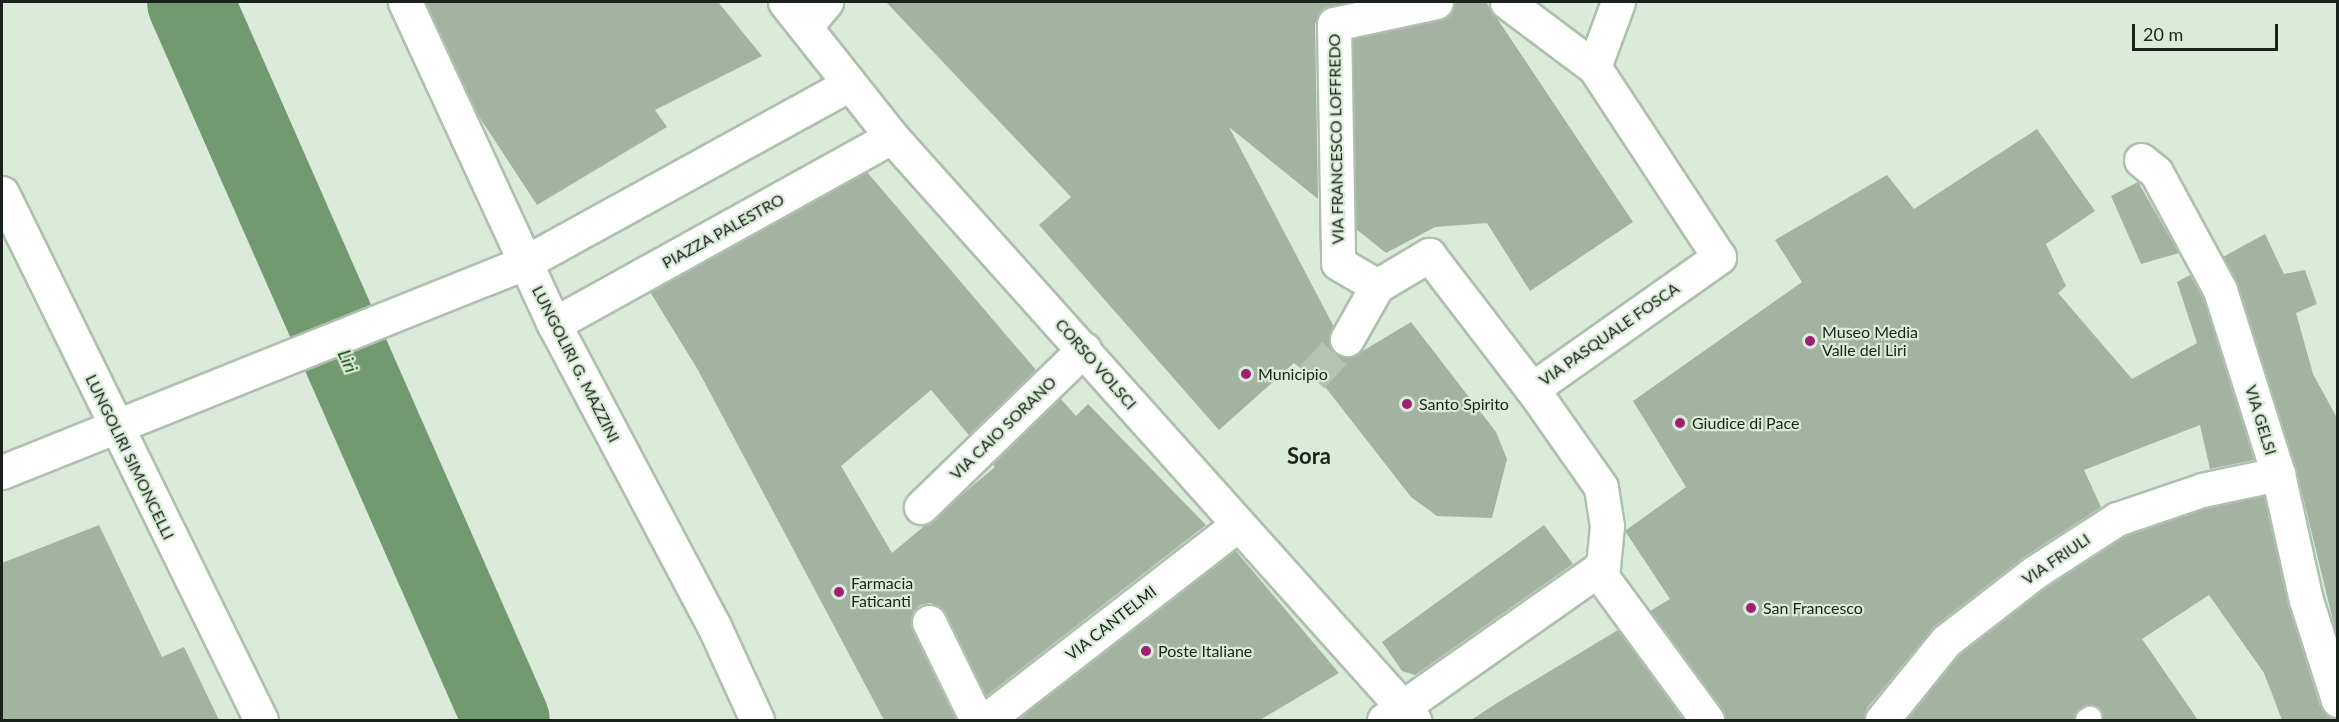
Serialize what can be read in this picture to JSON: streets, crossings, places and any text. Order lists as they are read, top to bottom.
{
  "streets": {
    "street": [
      "VIA FRANCESCO LOFFREDO",
      "PIAZZA PALESTRO",
      "VIA PASQUALE FOSCA",
      "LUNGOLIRI G. MAZZINI",
      "CORSO VOLSCI",
      "VIA GELSI",
      "VIA CAIO SORANO",
      "LUNGOLIRI SIMONCELLI",
      "VIA FRIULI",
      "VIA CANTELMI"
    ]
  },
  "crossings": [
    ["PIAZZA PALESTRO", "LUNGOLIRI G. MAZZINI"],
    ["PIAZZA PALESTRO", "CORSO VOLSCI"],
    ["CORSO VOLSCI", "VIA CAIO SORANO"],
    ["CORSO VOLSCI", "VIA CANTELMI"],
    ["VIA GELSI", "VIA FRIULI"]
  ],
  "districts": ["Sora"],
  "water": ["Liri"],
  "places": [
    "Museo Media Valle del Liri",
    "Municipio",
    "Santo Spirito",
    "Giudice di Pace",
    "Farmacia Faticanti",
    "San Francesco",
    "Poste Italiane"
  ],
  "scale_bar": "20 m"
}
